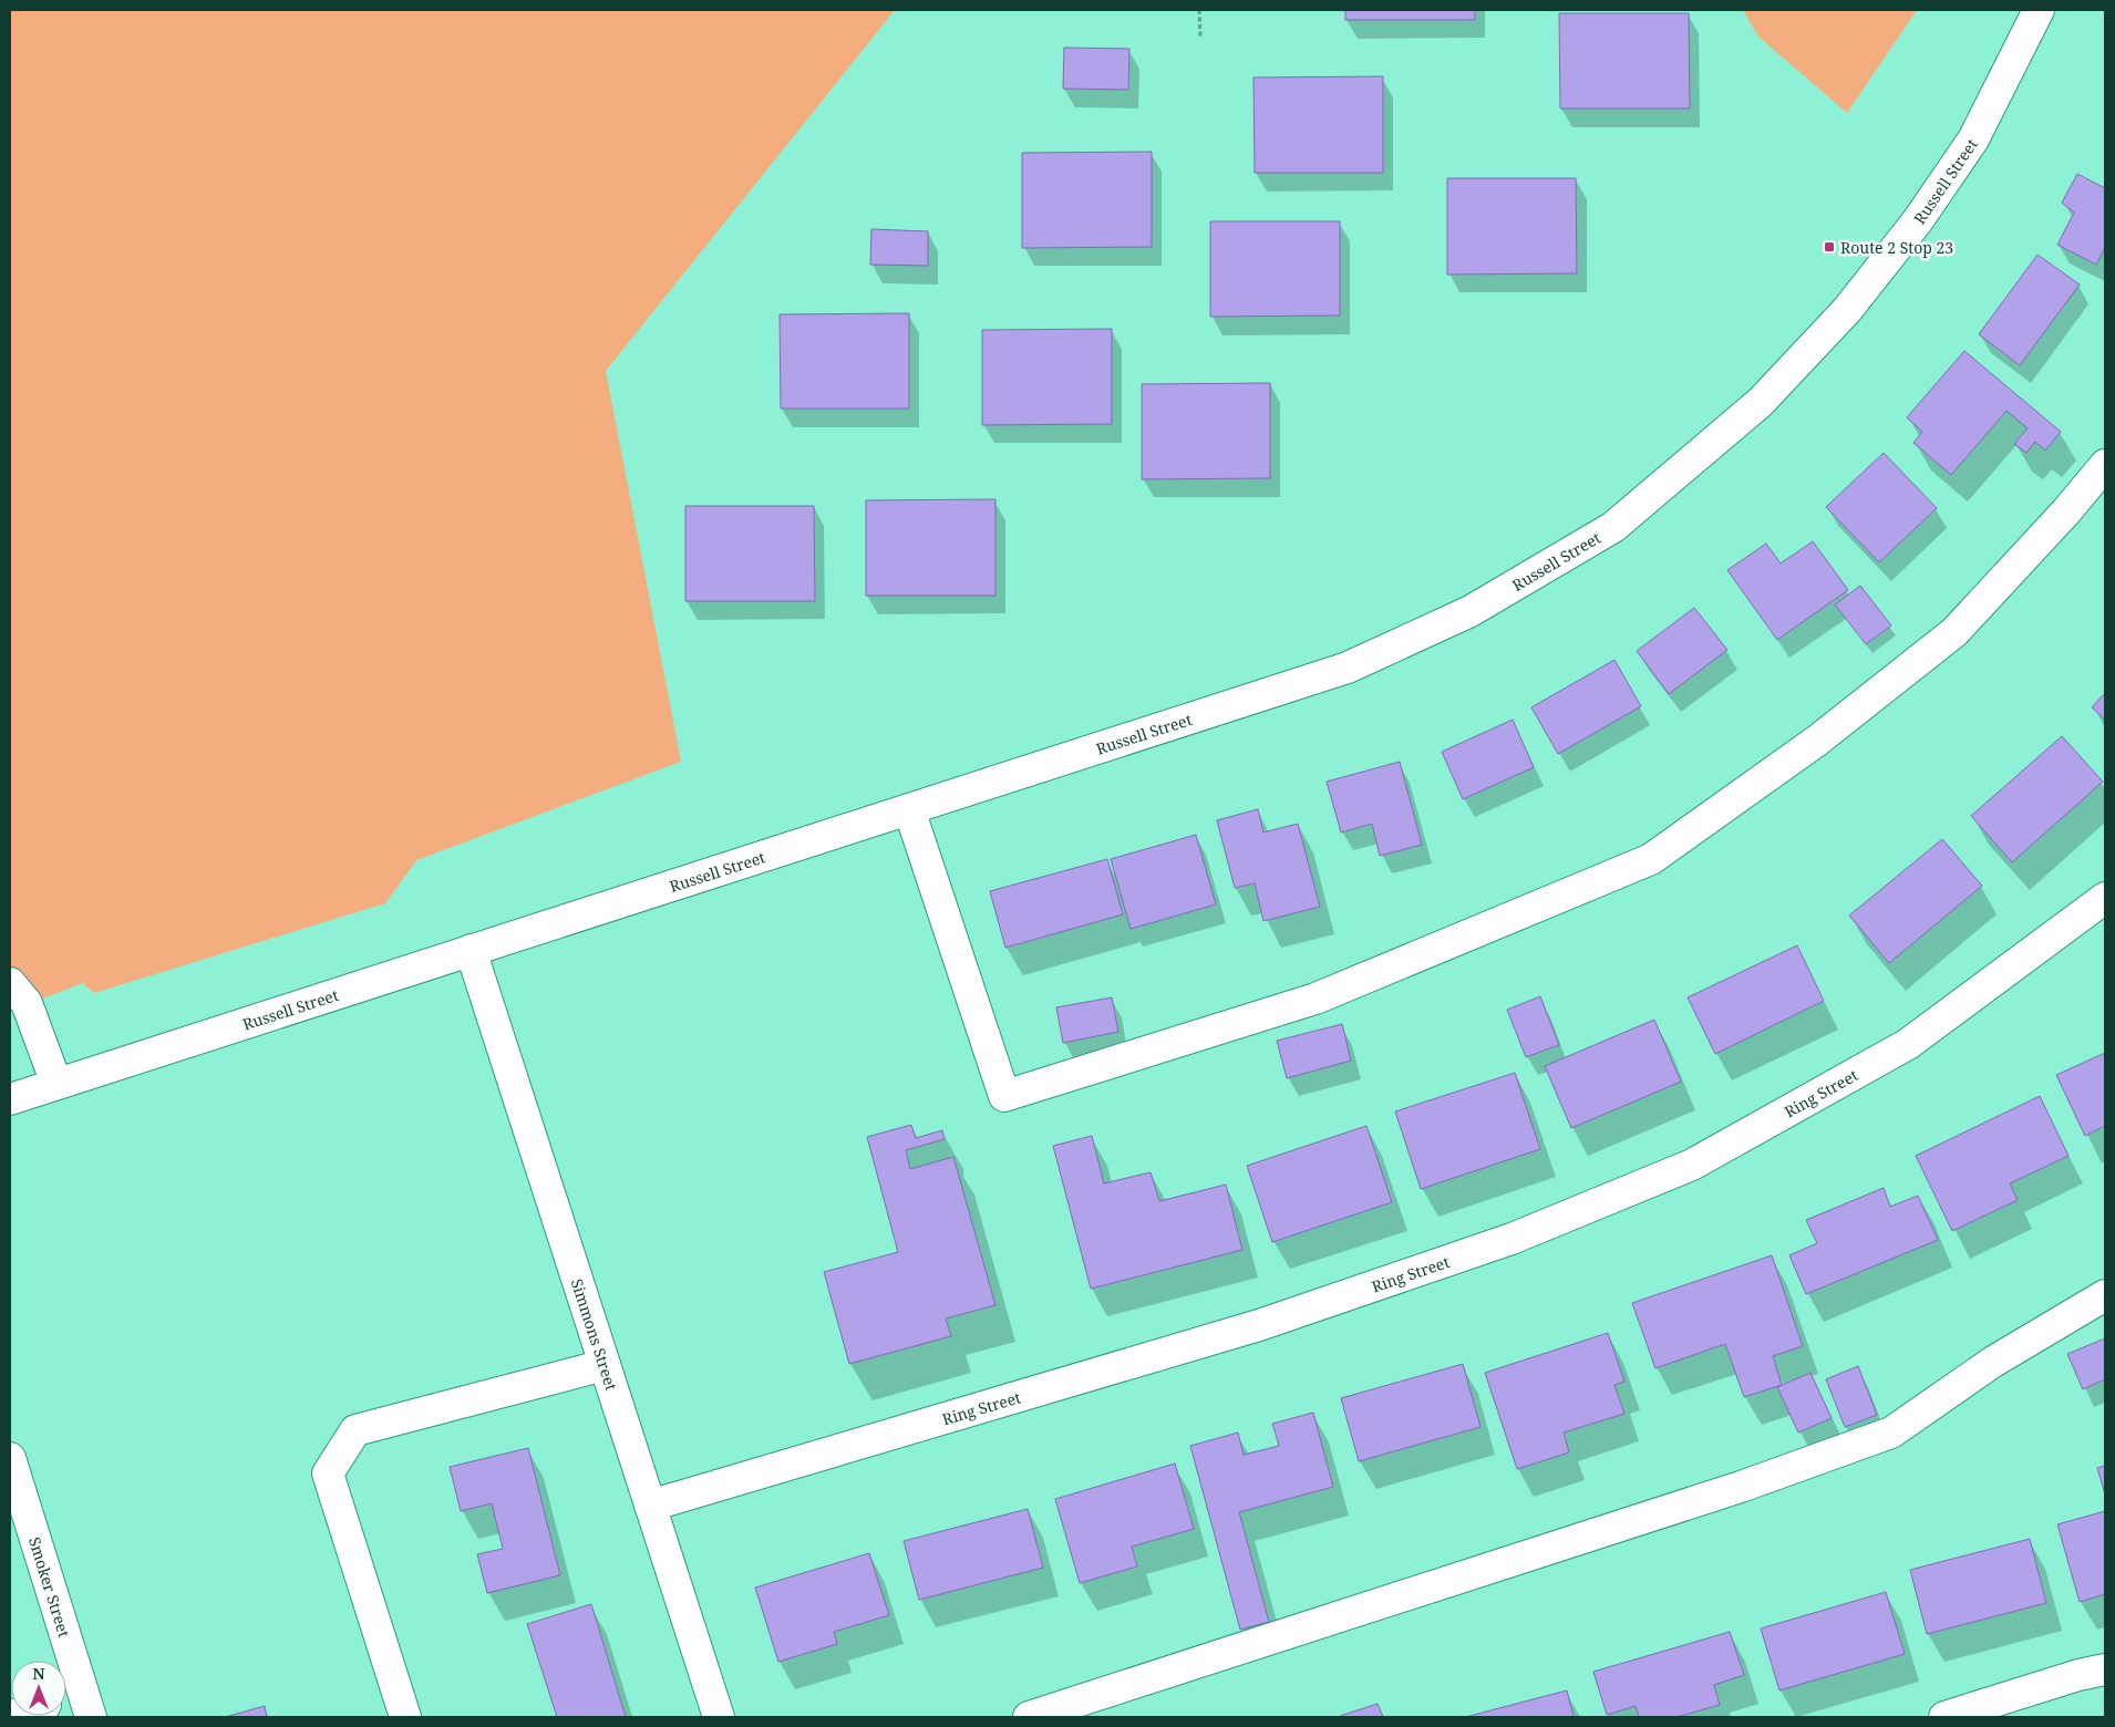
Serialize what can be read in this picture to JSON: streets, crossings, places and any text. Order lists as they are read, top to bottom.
{
  "streets": {
    "street": [
      "Russell Street",
      "Ring Street",
      "Simmons Street",
      "Smoker Street"
    ]
  },
  "crossings": [
    ["Russell Street", "Simmons Street"],
    ["Ring Street", "Simmons Street"]
  ],
  "places": {
    "transit": ["Route 2 Stop 23"]
  },
  "north": "top"
}
